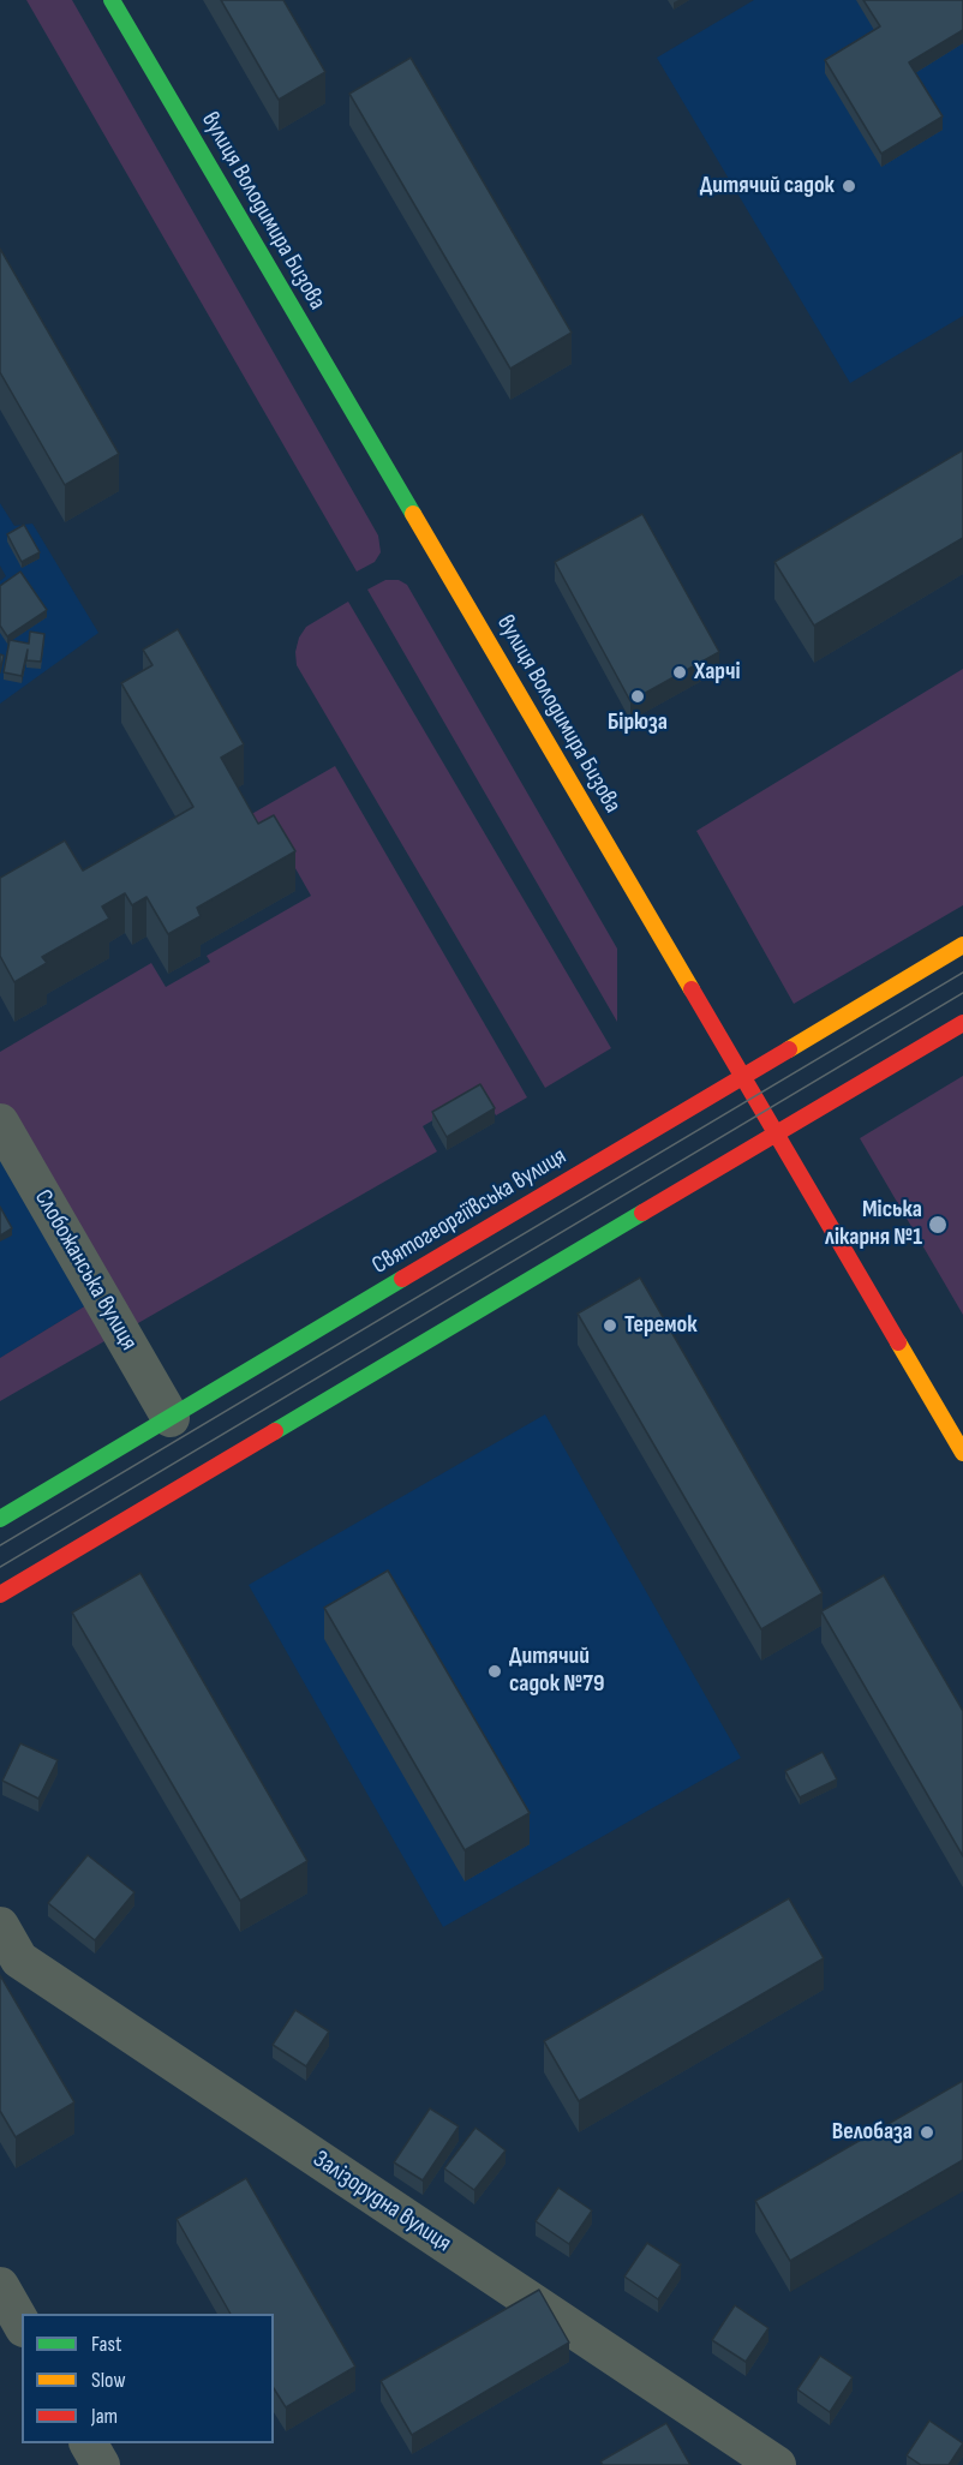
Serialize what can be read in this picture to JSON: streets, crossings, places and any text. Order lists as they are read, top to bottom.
{
  "streets": {
    "main road": ["вулиця Володимира Бизова", "Святогеоргіївська вулиця"],
    "street": ["Слобожанська вулиця", "Залізорудна вулиця"]
  },
  "crossings": [
    ["вулиця Володимира Бизова", "Святогеоргіївська вулиця"],
    ["Святогеоргіївська вулиця", "Слобожанська вулиця"]
  ],
  "places": [
    "Дитячий садок",
    "Харчі",
    "Бірюза",
    "Міська лікарня №1",
    "Теремок",
    "Дитячий садок №79",
    "Велобаза"
  ],
  "legend": ["Fast", "Slow", "Jam"]
}
